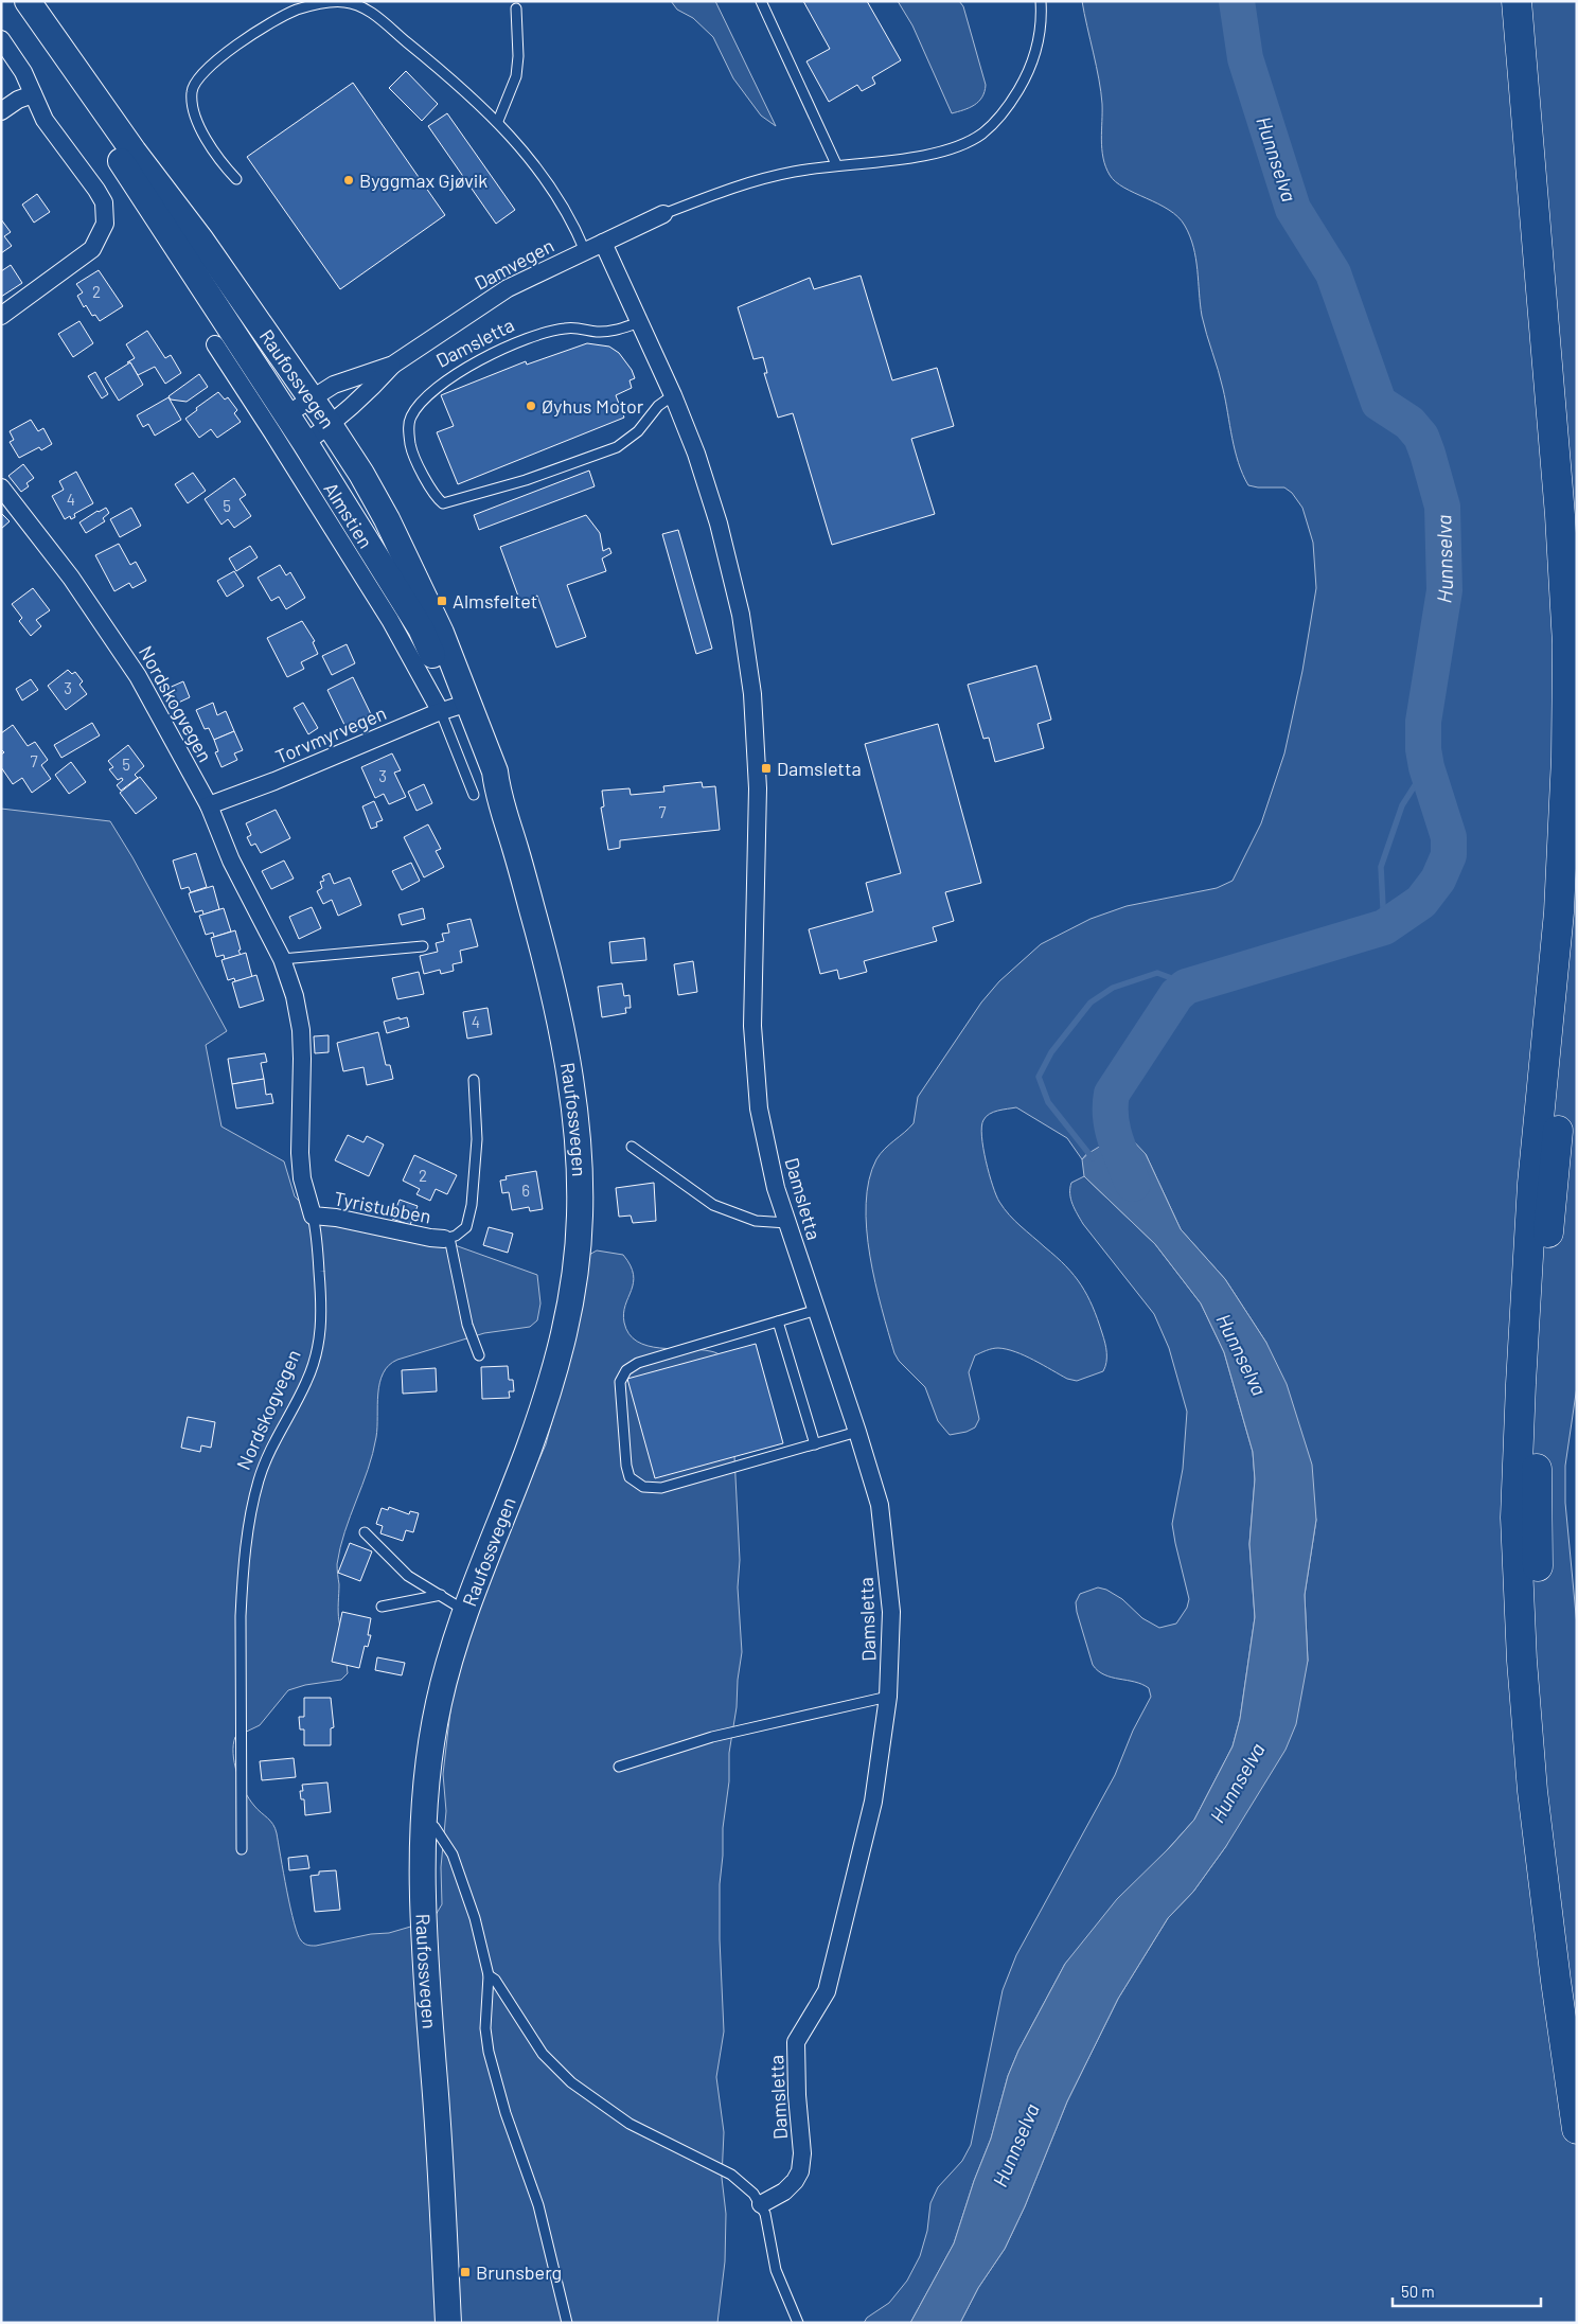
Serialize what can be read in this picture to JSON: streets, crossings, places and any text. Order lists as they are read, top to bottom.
{
  "streets": {
    "main road": ["Raufossvegen"],
    "street": [
      "Damvegen",
      "Damsletta",
      "Almstien",
      "Nordskogvegen",
      "Torvmyrvegen",
      "Tyristubben"
    ]
  },
  "crossings": [
    ["Damvegen", "Damsletta"],
    ["Damvegen", "Raufossvegen"],
    ["Raufossvegen", "Almstien"],
    ["Raufossvegen", "Torvmyrvegen"],
    ["Almstien", "Torvmyrvegen"],
    ["Nordskogvegen", "Torvmyrvegen"],
    ["Nordskogvegen", "Tyristubben"]
  ],
  "water": ["Hunnselva"],
  "places": {
    "other": ["Byggmax Gjøvik", "Øyhus Motor"],
    "transit": ["Almsfeltet", "Damsletta", "Brunsberg"]
  },
  "house_numbers": [
    "2",
    "4",
    "5",
    "3",
    "7",
    "5",
    "3",
    "7",
    "4",
    "2",
    "6"
  ],
  "scale_bar": "50 m"
}
